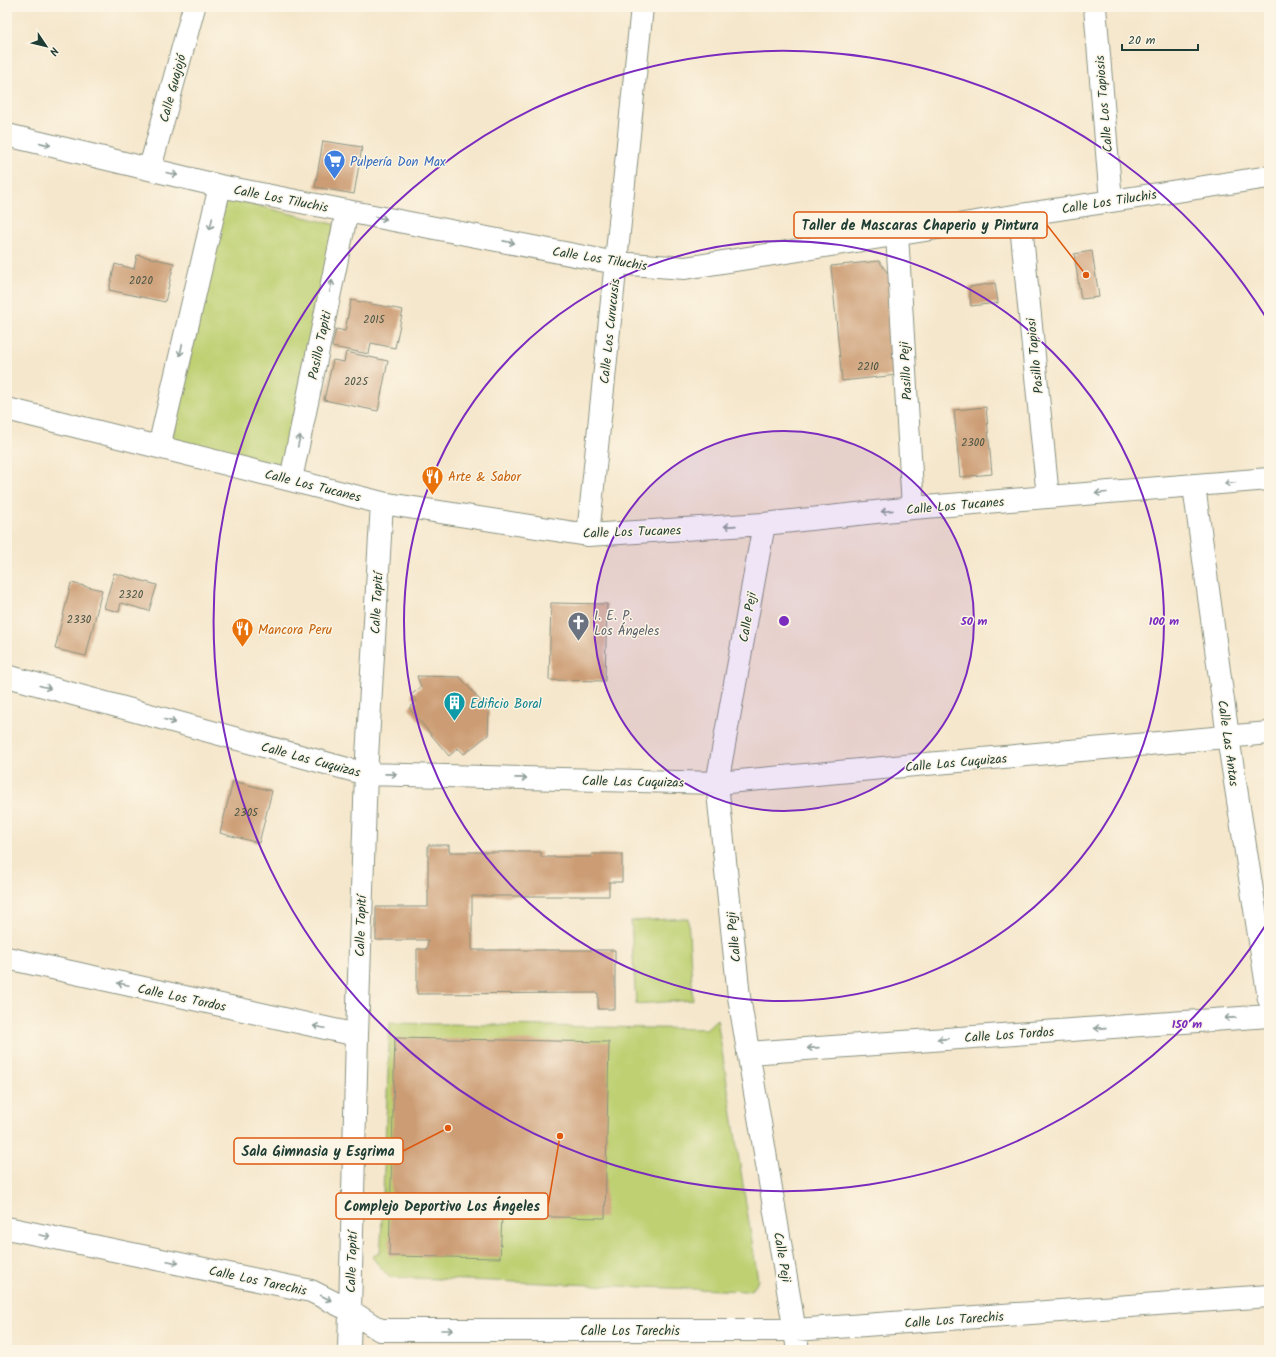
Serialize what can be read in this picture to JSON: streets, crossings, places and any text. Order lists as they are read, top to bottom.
{
  "streets": {
    "street": [
      "Calle Guajojó",
      "Calle Los Tapiosis",
      "Calle Los Tiluchis",
      "Calle Los Curucusis",
      "Pasillo Tapiti",
      "Pasillo Tapiosi",
      "Pasillo Peji",
      "Calle Los Tucanes",
      "Calle Tapití",
      "Calle Peji",
      "Calle Las Antas",
      "Calle Las Cuquizas",
      "Calle Los Tordos",
      "Calle Los Tarechis"
    ]
  },
  "crossings": [
    ["Calle Guajojó", "Calle Los Tiluchis"],
    ["Calle Los Tapiosis", "Calle Los Tiluchis"],
    ["Calle Los Tiluchis", "Calle Los Curucusis"],
    ["Calle Los Tiluchis", "Pasillo Tapiti"],
    ["Calle Los Tiluchis", "Pasillo Tapiosi"],
    ["Calle Los Tiluchis", "Pasillo Peji"],
    ["Calle Los Curucusis", "Calle Los Tucanes"],
    ["Pasillo Tapiti", "Calle Los Tucanes"],
    ["Pasillo Tapiosi", "Calle Los Tucanes"],
    ["Pasillo Peji", "Calle Los Tucanes"],
    ["Calle Los Tucanes", "Calle Tapití"],
    ["Calle Los Tucanes", "Calle Peji"],
    ["Calle Los Tucanes", "Calle Las Antas"],
    ["Calle Tapití", "Calle Las Cuquizas"],
    ["Calle Tapití", "Calle Los Tordos"],
    ["Calle Tapití", "Calle Los Tarechis"],
    ["Calle Peji", "Calle Las Cuquizas"],
    ["Calle Peji", "Calle Los Tordos"],
    ["Calle Peji", "Calle Los Tarechis"],
    ["Calle Las Antas", "Calle Las Cuquizas"]
  ],
  "one_way": [
    "Calle Los Tiluchis",
    "Calle Los Tucanes",
    "Calle Las Cuquizas",
    "Calle Los Tordos",
    "Calle Los Tarechis"
  ],
  "places": {
    "supermarket": ["Pulpería Don Max"],
    "other": ["Taller de Mascaras Chaperio y Pintura", "Sala Gimnasia y Esgrima", "Complejo Deportivo Los Ángeles"],
    "restaurant": ["Arte & Sabor", "Mancora Peru"],
    "church": ["I. E. P. Los Ángeles"],
    "building": ["Edificio Boral"]
  },
  "house_numbers": [
    "2020",
    "2015",
    "2210",
    "2025",
    "2300",
    "2320",
    "2330",
    "2305"
  ],
  "scale_bar": "20 m",
  "north": "bottom right",
  "rings": ["50 m", "100 m", "150 m"]
}
